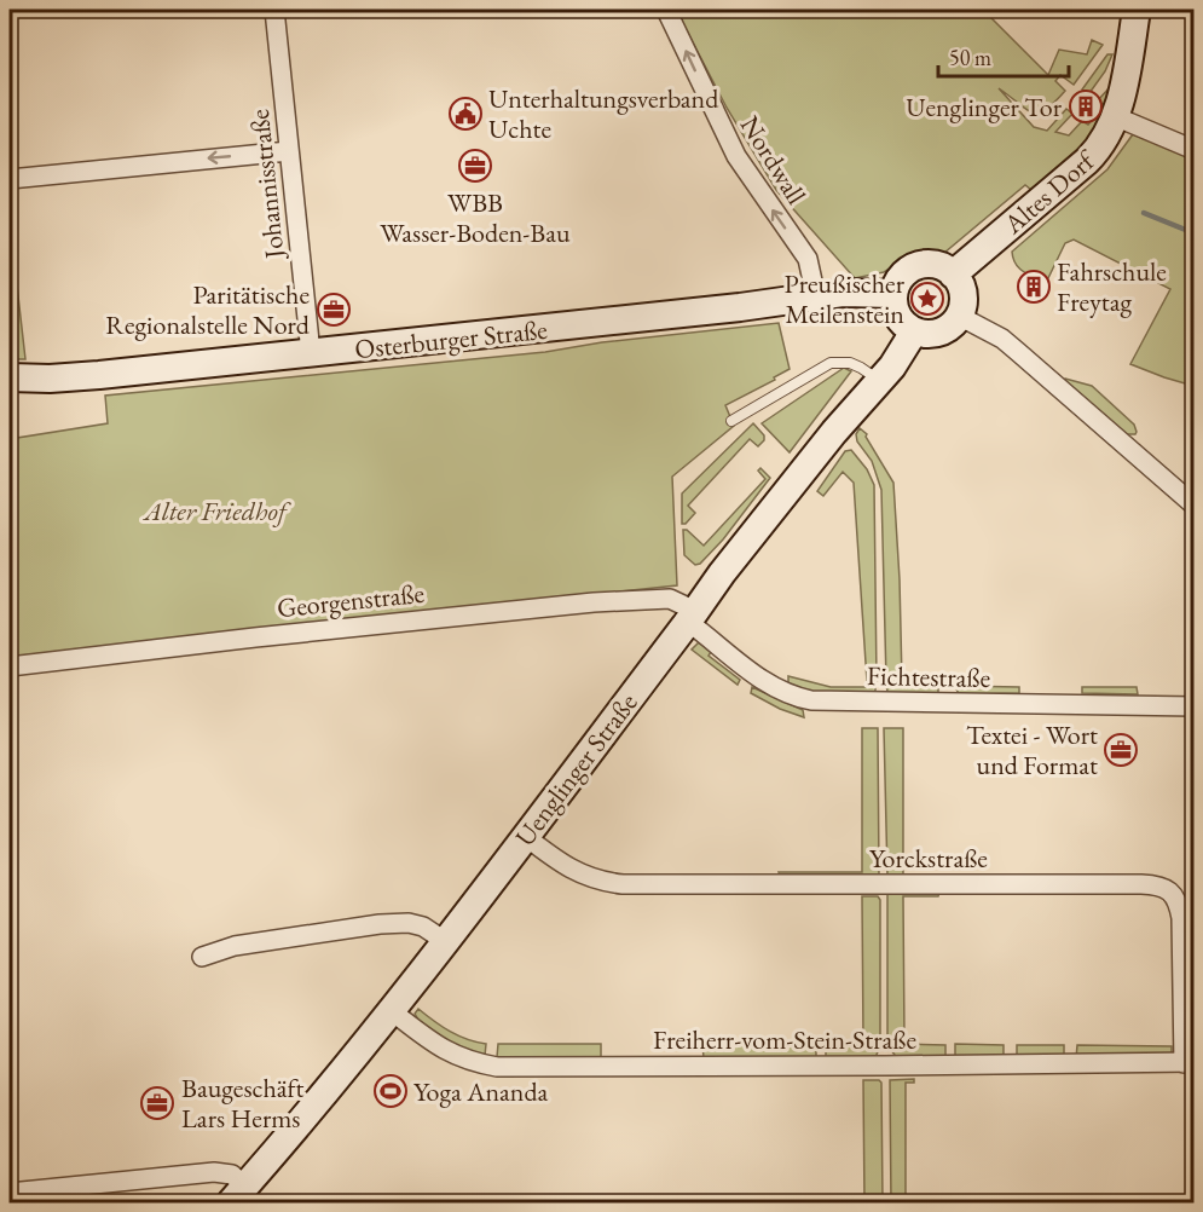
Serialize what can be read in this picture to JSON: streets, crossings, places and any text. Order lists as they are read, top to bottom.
{
  "streets": {
    "main road": ["Altes Dorf", "Osterburger Straße", "Uenglinger Straße"],
    "street": [
      "Nordwall",
      "Johannisstraße",
      "Georgenstraße",
      "Fichtestraße",
      "Yorckstraße",
      "Freiherr-vom-Stein-Straße"
    ]
  },
  "crossings": [
    ["Nordwall", "Osterburger Straße"],
    ["Johannisstraße", "Osterburger Straße"],
    ["Altes Dorf", "Osterburger Straße"],
    ["Altes Dorf", "Uenglinger Straße"],
    ["Osterburger Straße", "Uenglinger Straße"],
    ["Georgenstraße", "Fichtestraße"],
    ["Georgenstraße", "Uenglinger Straße"],
    ["Fichtestraße", "Uenglinger Straße"],
    ["Uenglinger Straße", "Yorckstraße"],
    ["Uenglinger Straße", "Freiherr-vom-Stein-Straße"],
    ["Yorckstraße", "Freiherr-vom-Stein-Straße"]
  ],
  "one_way": ["Nordwall"],
  "parks": ["Alter Friedhof"],
  "places": {
    "building": ["Uenglinger Tor", "Fahrschule Freytag"],
    "public building": ["Unterhaltungsverband Uchte"],
    "office": [
      "WBB Wasser-Boden-Bau",
      "Paritätische Regionalstelle Nord",
      "Textei - Wort und Format",
      "Baugeschäft Lars Herms"
    ],
    "place": ["Preußischer Meilenstein"],
    "sports": ["Yoga Ananda"]
  },
  "scale_bar": "50 m"
}
